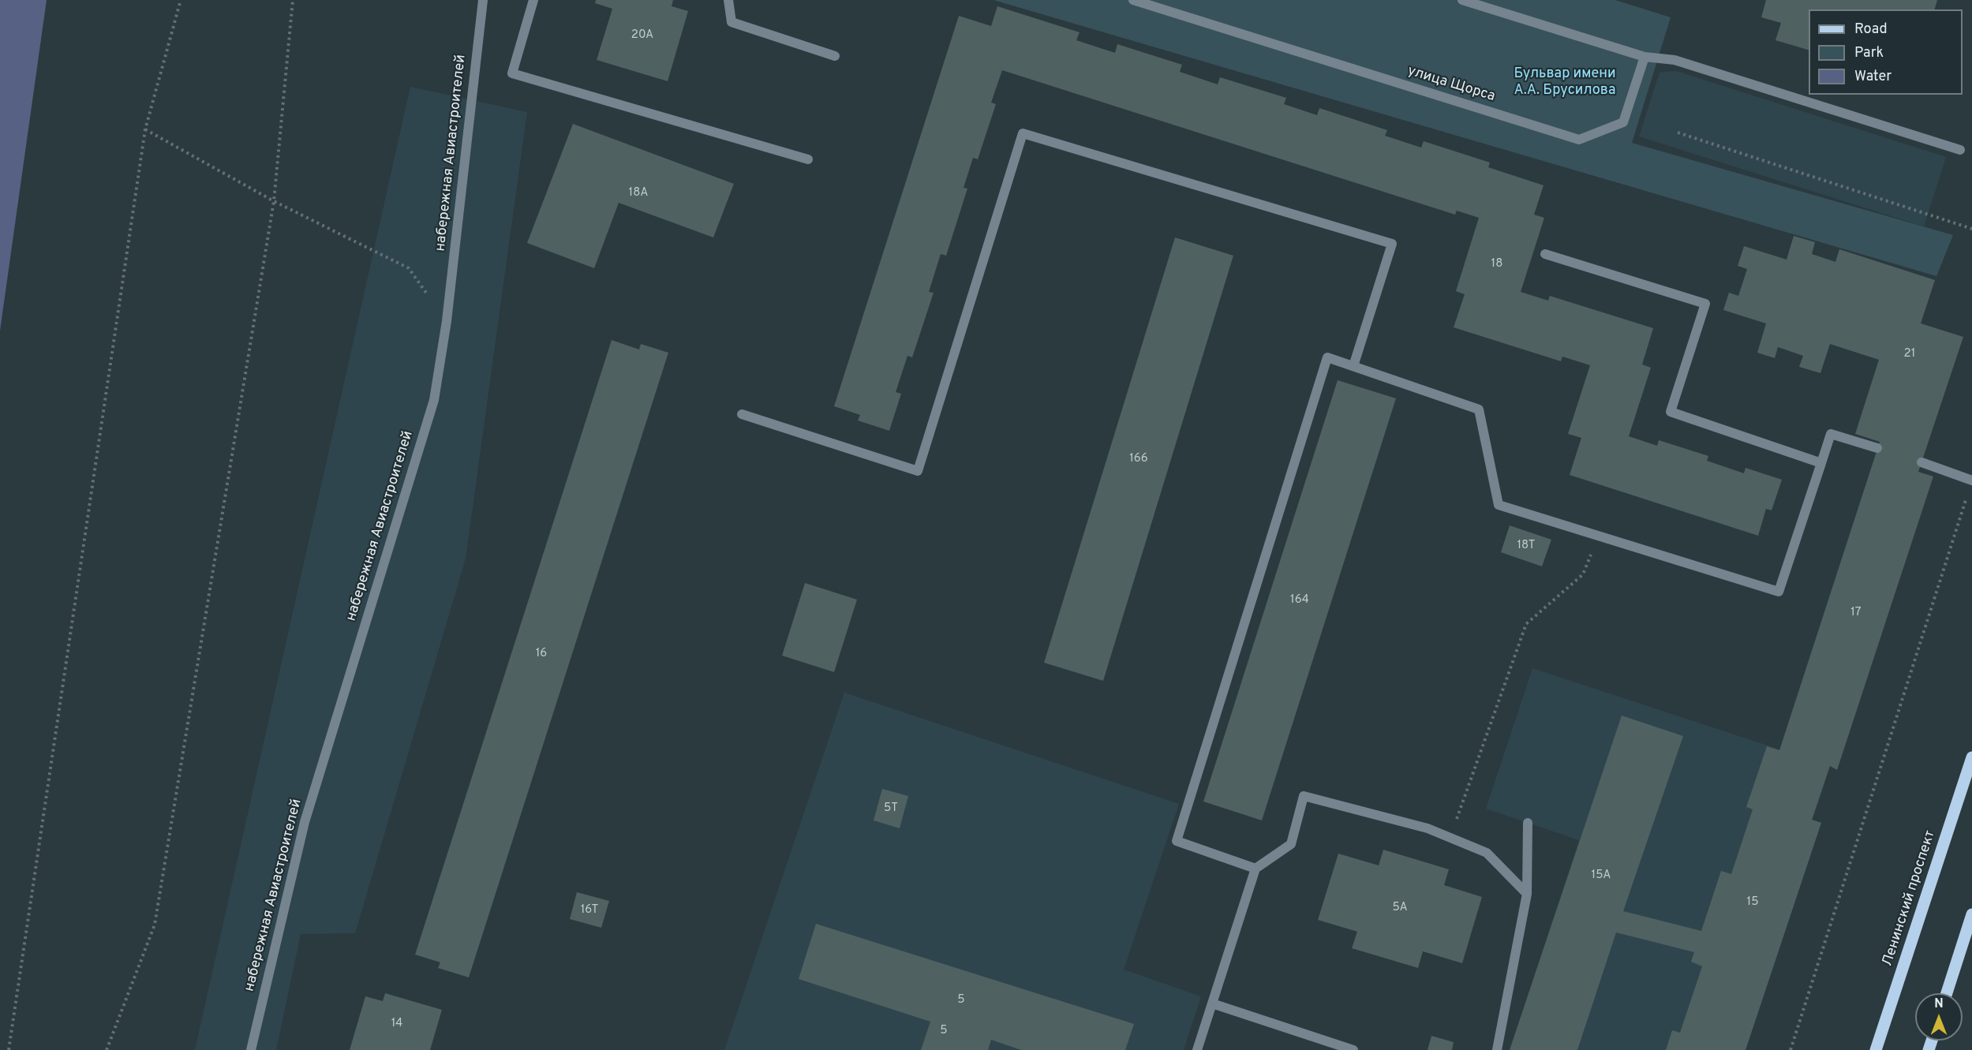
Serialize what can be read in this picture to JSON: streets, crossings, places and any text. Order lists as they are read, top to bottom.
{
  "streets": {
    "main road": ["Ленинский проспект"],
    "street": ["улица Щорса", "набережная Авиастроителей"]
  },
  "parks": ["Бульвар имени А.А. Брусилова"],
  "house_numbers": [
    "20А",
    "18А",
    "18",
    "21",
    "166",
    "18Т",
    "164",
    "17",
    "16",
    "5Т",
    "15А",
    "15",
    "5А",
    "16Т",
    "5",
    "14",
    "5"
  ],
  "legend": ["Road", "Park", "Water"],
  "north": "top"
}
